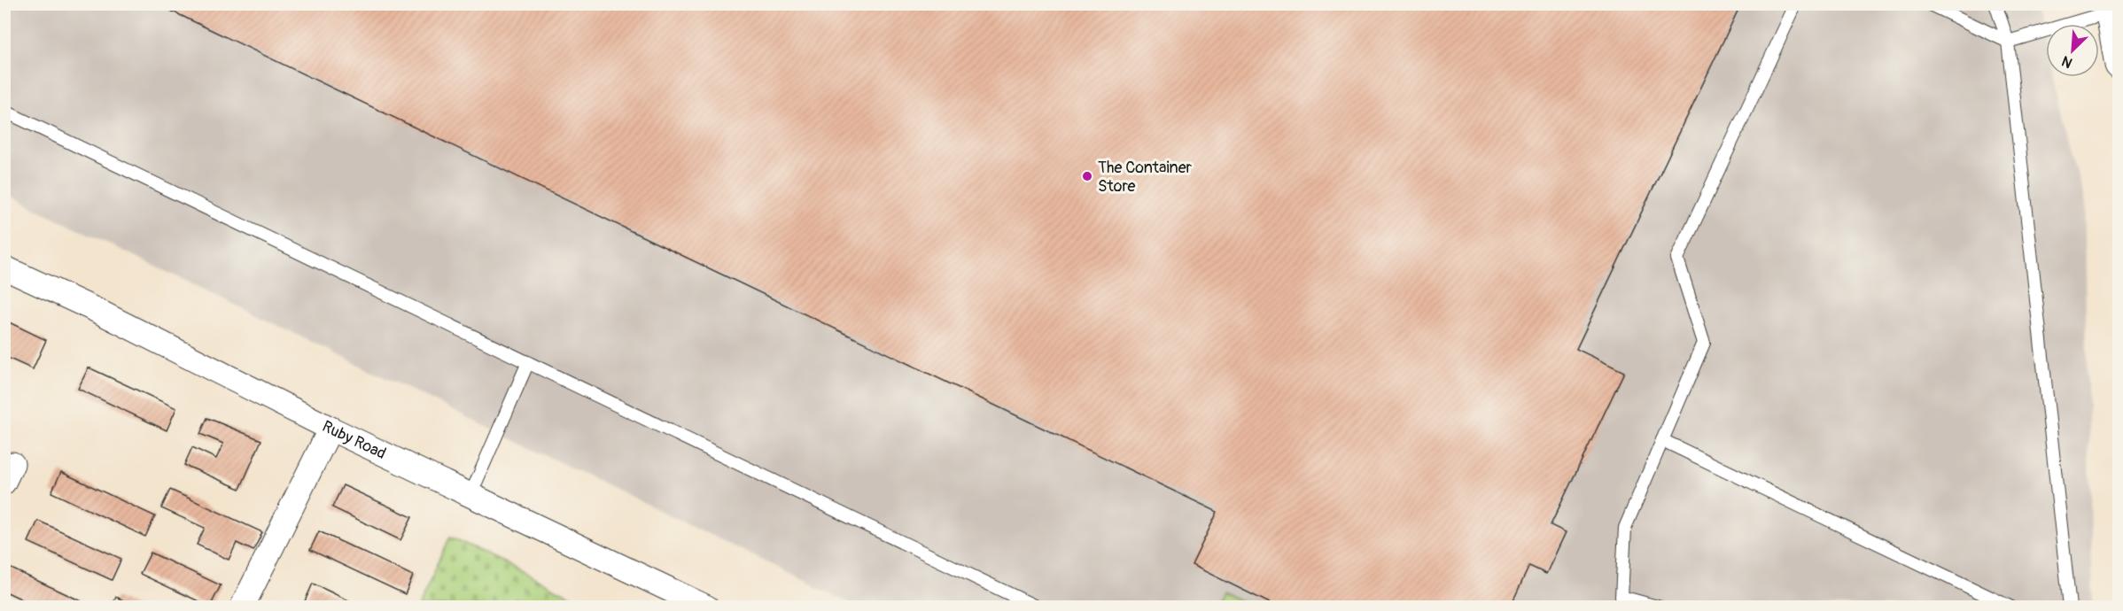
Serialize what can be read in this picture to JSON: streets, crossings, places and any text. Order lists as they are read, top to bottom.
{
  "streets": {
    "street": ["Ruby Road"]
  },
  "places": ["The Container Store"],
  "north": "bottom left"
}
